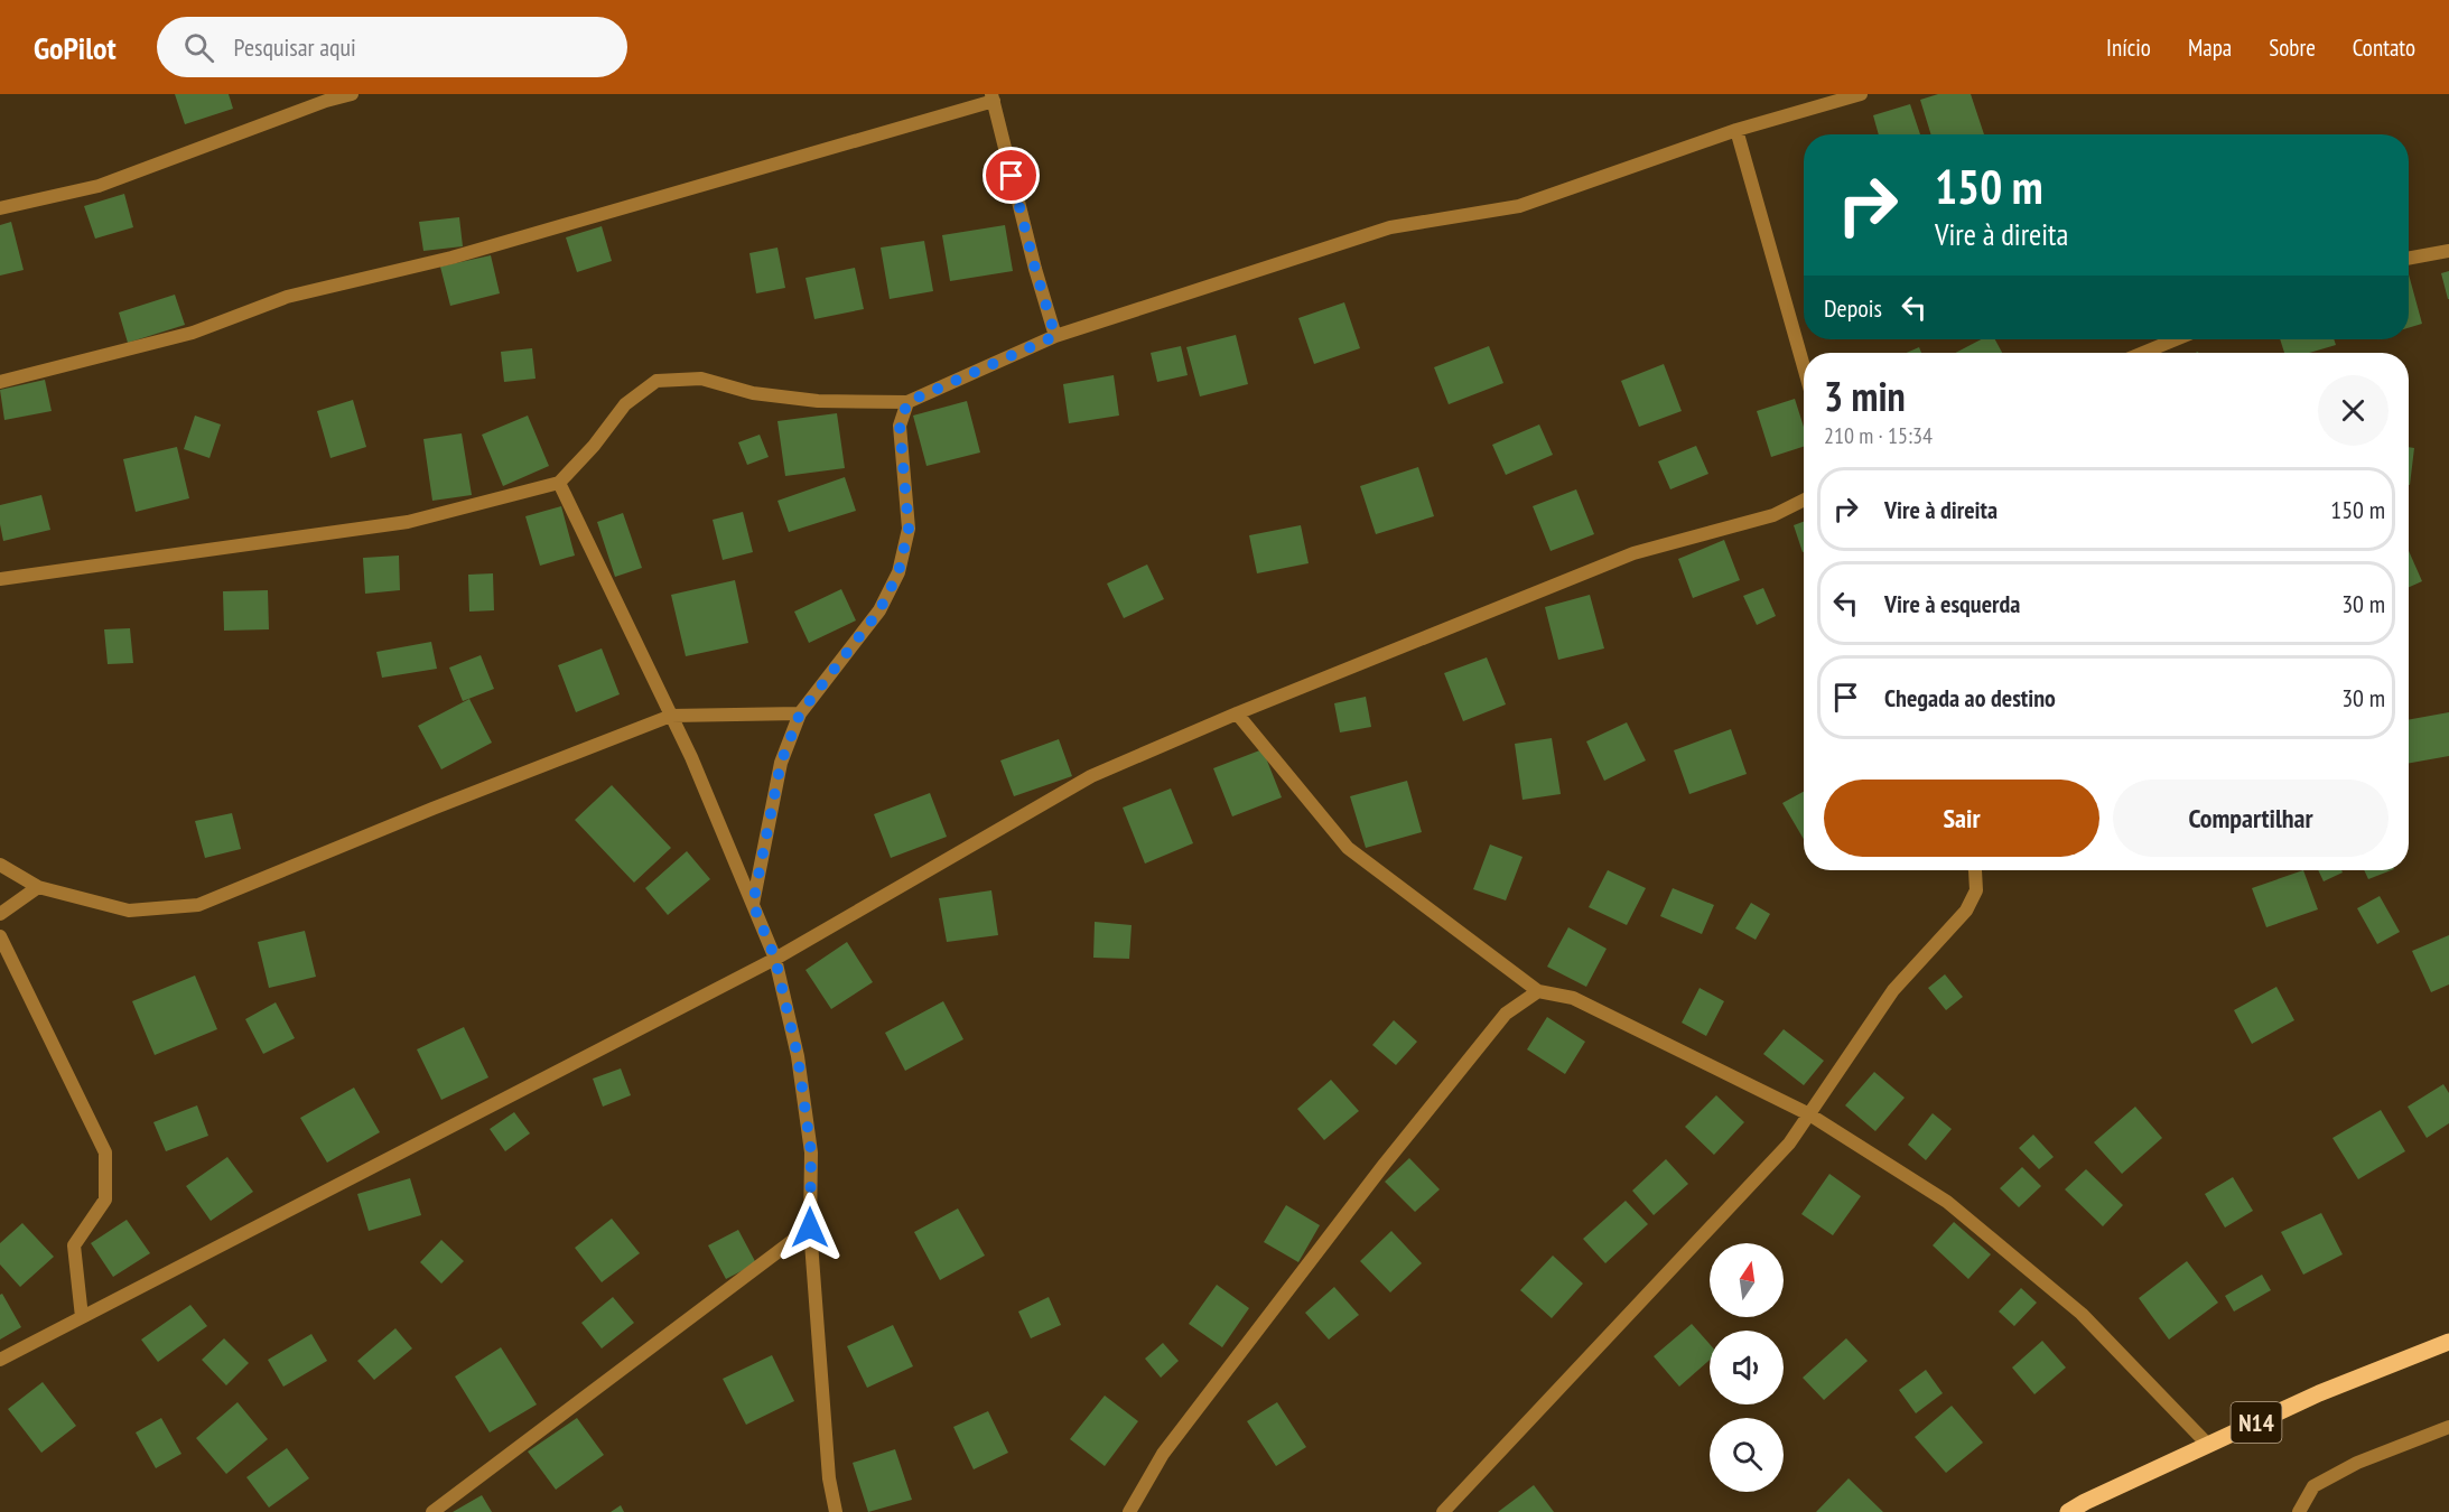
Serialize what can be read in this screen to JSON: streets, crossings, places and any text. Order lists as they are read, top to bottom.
{
  "streets": {
    "main road": ["N14"]
  },
  "north": "top",
  "page": {
    "header": "GoPilot",
    "search": "Pesquisar aqui",
    "nav": [
      "Início",
      "Mapa",
      "Sobre",
      "Contato"
    ],
    "turn": ["150 m", "Vire à direita"],
    "then": "Depois",
    "heading": ["3 min", "210 m · 15:34"],
    "list": [
      {
        "name": "Vire à direita",
        "value": "150 m"
      },
      {
        "name": "Vire à esquerda",
        "value": "30 m"
      },
      {
        "name": "Chegada ao destino",
        "value": "30 m"
      }
    ],
    "buttons": ["Sair", "Compartilhar"]
  }
}
